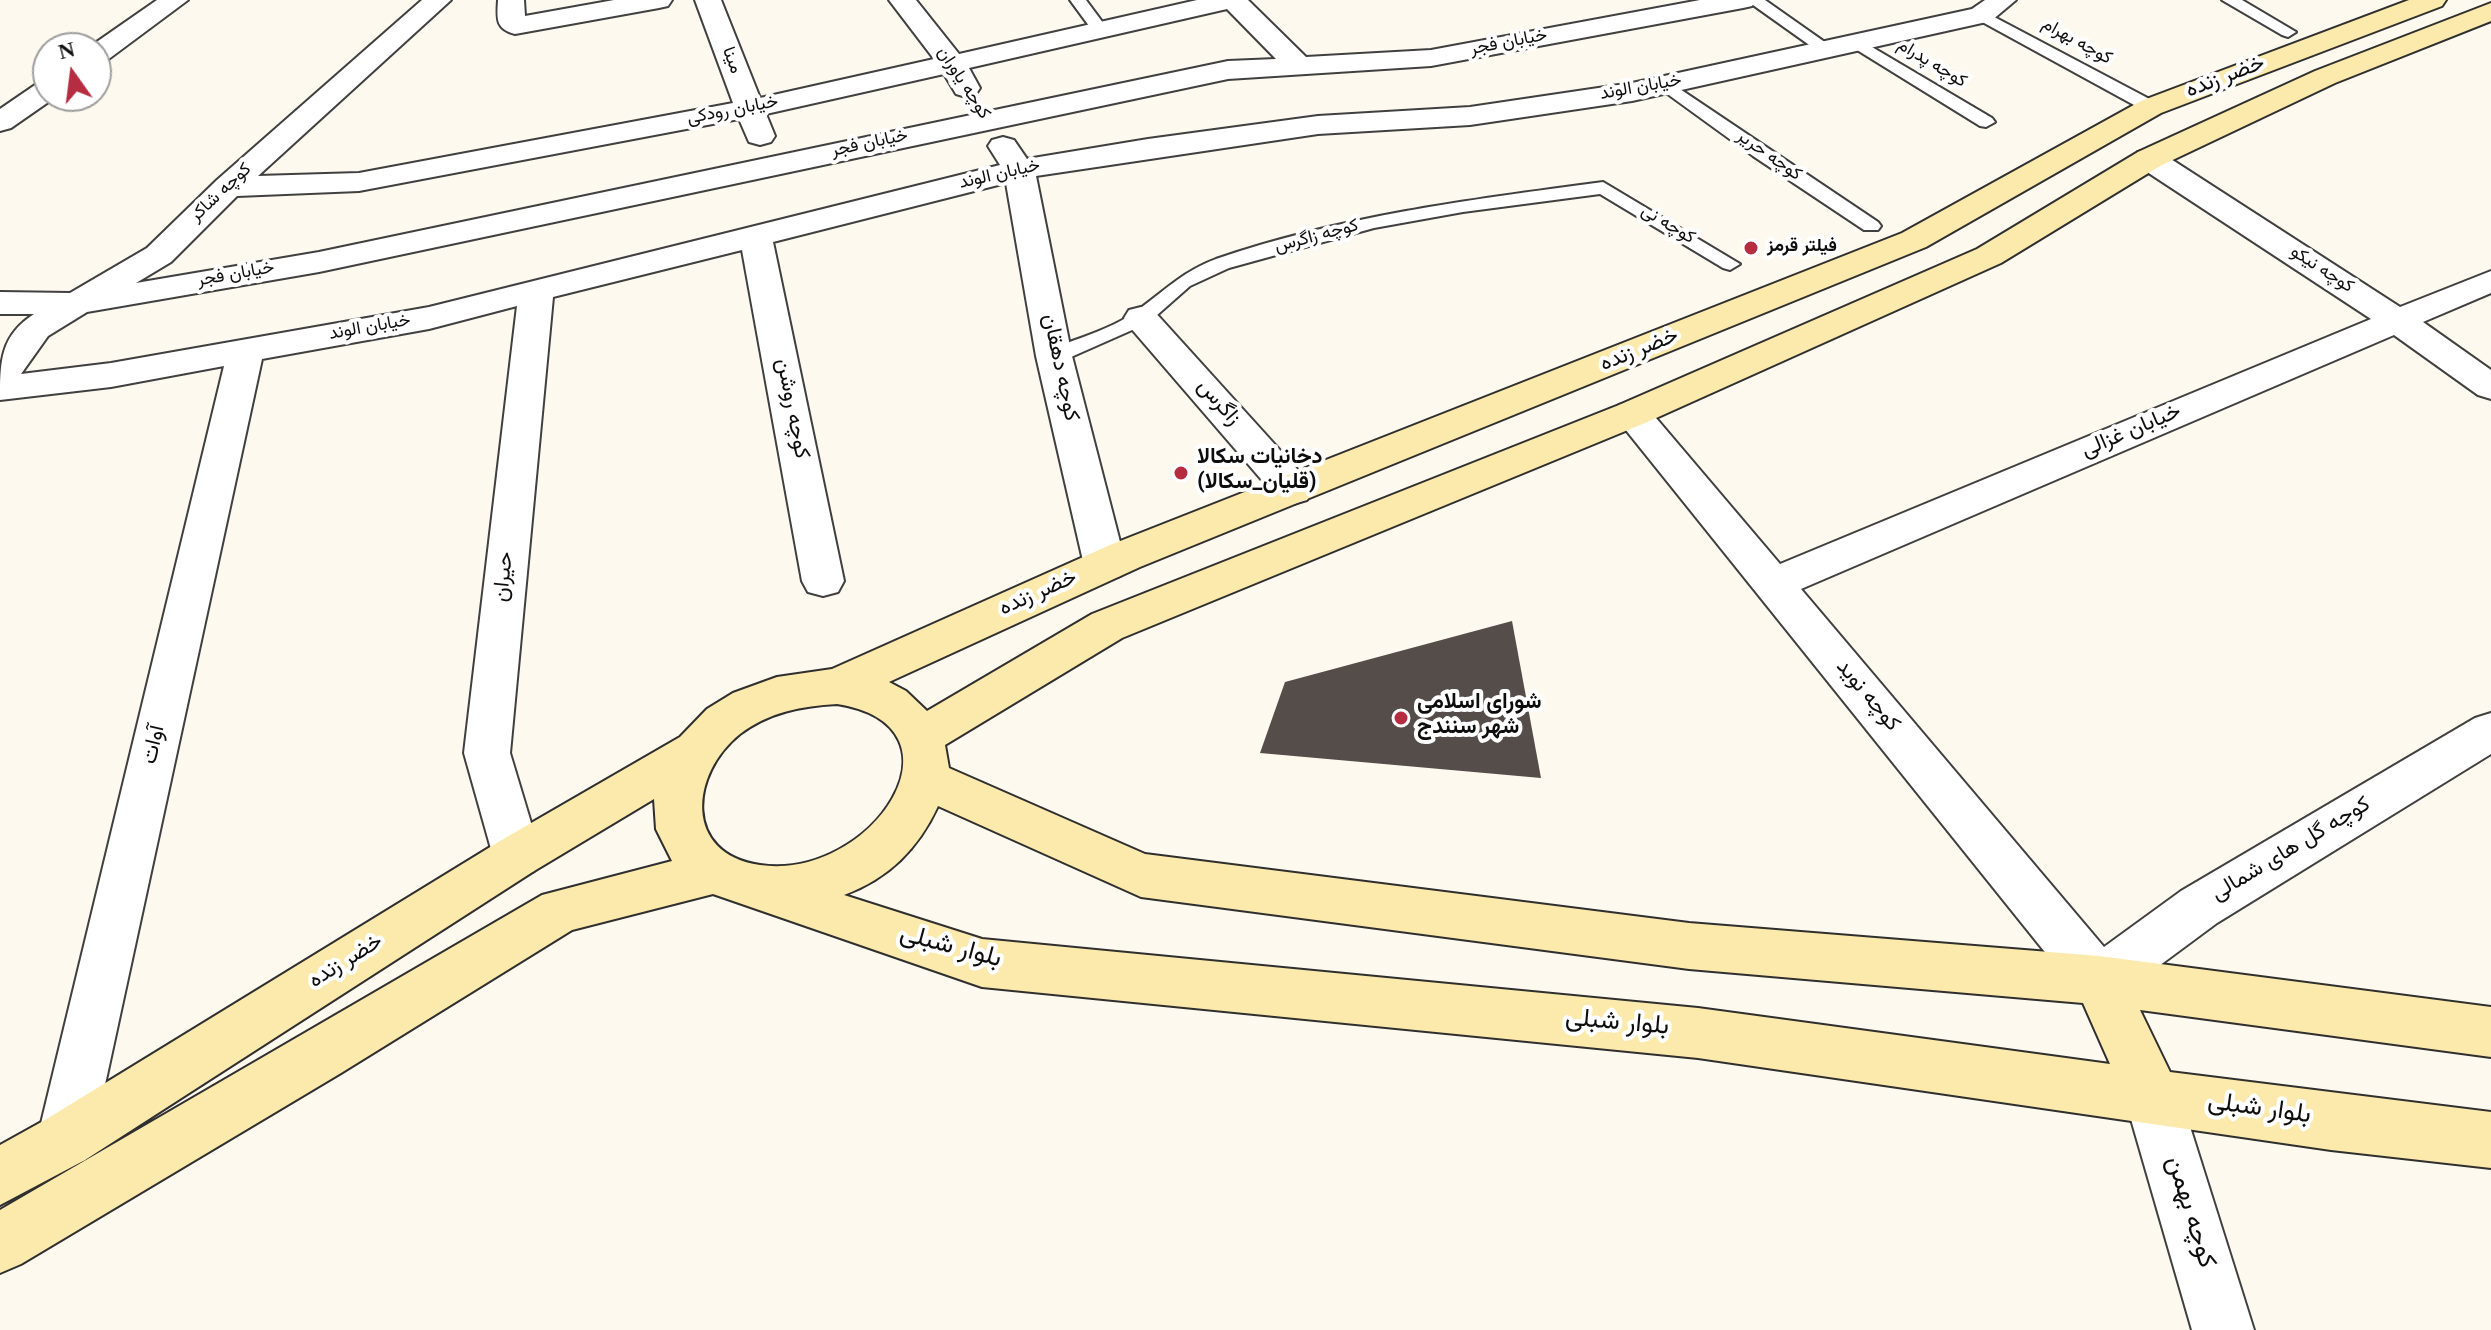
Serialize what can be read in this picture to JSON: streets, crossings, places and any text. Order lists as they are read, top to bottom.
{
  "streets": {
    "street": [
      "خیابان فجر",
      "مینا",
      "خضر زنده",
      "کوچه یاوران",
      "خیابان الوند",
      "خیابان رودکی",
      "کوچه شاکر",
      "کوچه نیکو",
      "کوچه دهقان",
      "زاگرس",
      "کوچه روشن",
      "خیابان غزالی",
      "حیران",
      "کوچه نوید",
      "آوات",
      "کوچه گل های شمالی",
      "بلوار شبلی",
      "کوچه بهمن"
    ],
    "lane": [
      "کوچه بهرام",
      "کوچه پدرام",
      "کوچه حریر",
      "کوچه نی",
      "کوچه زاگرس"
    ]
  },
  "crossings": [
    ["کوچه بهرام", "خضر زنده"],
    ["کوچه بهرام", "خیابان الوند"],
    ["خیابان فجر", "مینا"],
    ["خیابان فجر", "کوچه یاوران"],
    ["خیابان فجر", "کوچه شاکر"],
    ["مینا", "خیابان رودکی"],
    ["کوچه پدرام", "خیابان الوند"],
    ["خضر زنده", "کوچه نیکو"],
    ["خضر زنده", "کوچه دهقان"],
    ["خضر زنده", "زاگرس"],
    ["خضر زنده", "حیران"],
    ["خضر زنده", "کوچه نوید"],
    ["خضر زنده", "آوات"],
    ["خضر زنده", "بلوار شبلی"],
    ["کوچه یاوران", "خیابان الوند"],
    ["کوچه یاوران", "خیابان رودکی"],
    ["کوچه یاوران", "کوچه دهقان"],
    ["خیابان الوند", "کوچه حریر"],
    ["خیابان الوند", "کوچه دهقان"],
    ["خیابان الوند", "کوچه روشن"],
    ["خیابان الوند", "حیران"],
    ["خیابان الوند", "آوات"],
    ["خیابان رودکی", "کوچه شاکر"],
    ["کوچه نی", "کوچه زاگرس"],
    ["کوچه زاگرس", "کوچه دهقان"],
    ["کوچه زاگرس", "زاگرس"],
    ["کوچه نیکو", "خیابان غزالی"],
    ["خیابان غزالی", "کوچه نوید"],
    ["کوچه نوید", "کوچه گل های شمالی"],
    ["بلوار شبلی", "کوچه بهمن"]
  ],
  "places": ["فیلتر قرمز", "دخانیات سکالا (قلیان_سکالا)", "شورای اسلامی شهر سنندج"],
  "north": "top"
}
